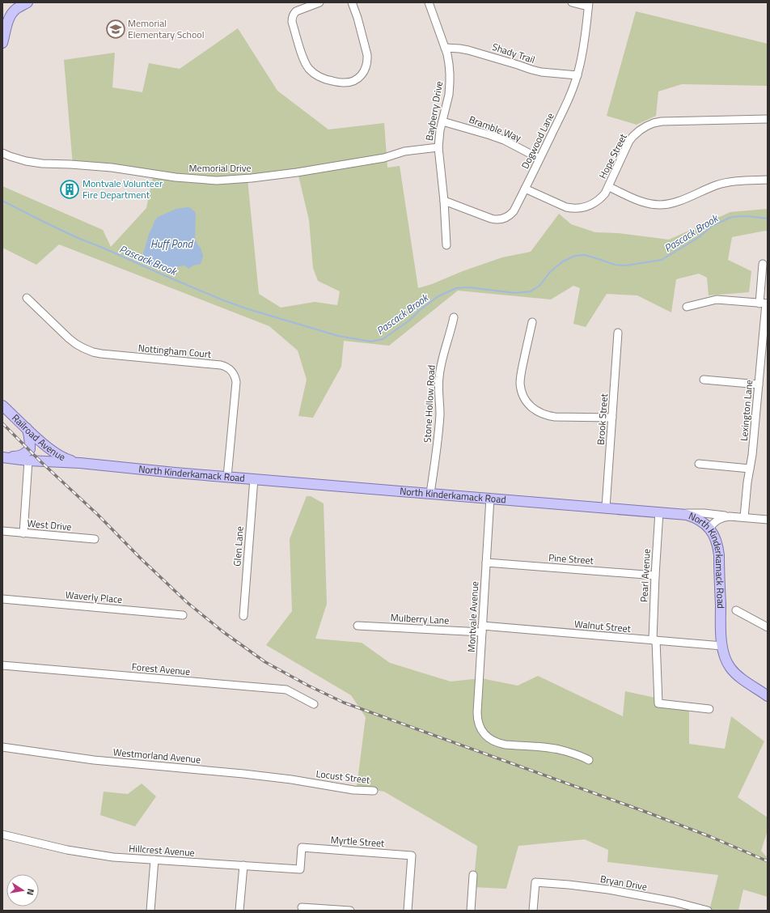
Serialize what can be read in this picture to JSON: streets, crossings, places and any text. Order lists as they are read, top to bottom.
{
  "streets": {
    "main road": ["Railroad Avenue", "North Kinderkamack Road"],
    "street": [
      "Shady Trail",
      "Bayberry Drive",
      "Bramble Way",
      "Dogwood Lane",
      "Hope Street",
      "Memorial Drive",
      "Nottingham Court",
      "Stone Hollow Road",
      "Lexington Lane",
      "Brook Street",
      "West Drive",
      "Glen Lane",
      "Pine Street",
      "Pearl Avenue",
      "Waverly Place",
      "Montvale Avenue",
      "Mulberry Lane",
      "Walnut Street",
      "Forest Avenue",
      "Westmorland Avenue",
      "Locust Street",
      "Myrtle Street",
      "Hillcrest Avenue",
      "Bryan Drive"
    ]
  },
  "crossings": [
    ["Shady Trail", "Bayberry Drive"],
    ["Shady Trail", "Dogwood Lane"],
    ["Bayberry Drive", "Bramble Way"],
    ["Bayberry Drive", "Dogwood Lane"],
    ["Bayberry Drive", "Memorial Drive"],
    ["Bramble Way", "Dogwood Lane"],
    ["Dogwood Lane", "Hope Street"],
    ["Nottingham Court", "North Kinderkamack Road"],
    ["Stone Hollow Road", "North Kinderkamack Road"],
    ["Brook Street", "North Kinderkamack Road"],
    ["Railroad Avenue", "North Kinderkamack Road"],
    ["North Kinderkamack Road", "Glen Lane"],
    ["North Kinderkamack Road", "Pearl Avenue"],
    ["North Kinderkamack Road", "Montvale Avenue"],
    ["North Kinderkamack Road", "Walnut Street"],
    ["Pine Street", "Pearl Avenue"],
    ["Pine Street", "Montvale Avenue"],
    ["Pearl Avenue", "Walnut Street"],
    ["Montvale Avenue", "Mulberry Lane"],
    ["Montvale Avenue", "Walnut Street"],
    ["Mulberry Lane", "Walnut Street"],
    ["Westmorland Avenue", "Locust Street"],
    ["Myrtle Street", "Hillcrest Avenue"]
  ],
  "water": ["Pascack Brook", "Huff Pond"],
  "places": {
    "school or university": ["Memorial Elementary School"],
    "building": ["Montvale Volunteer Fire Department"]
  },
  "north": "right"
}
